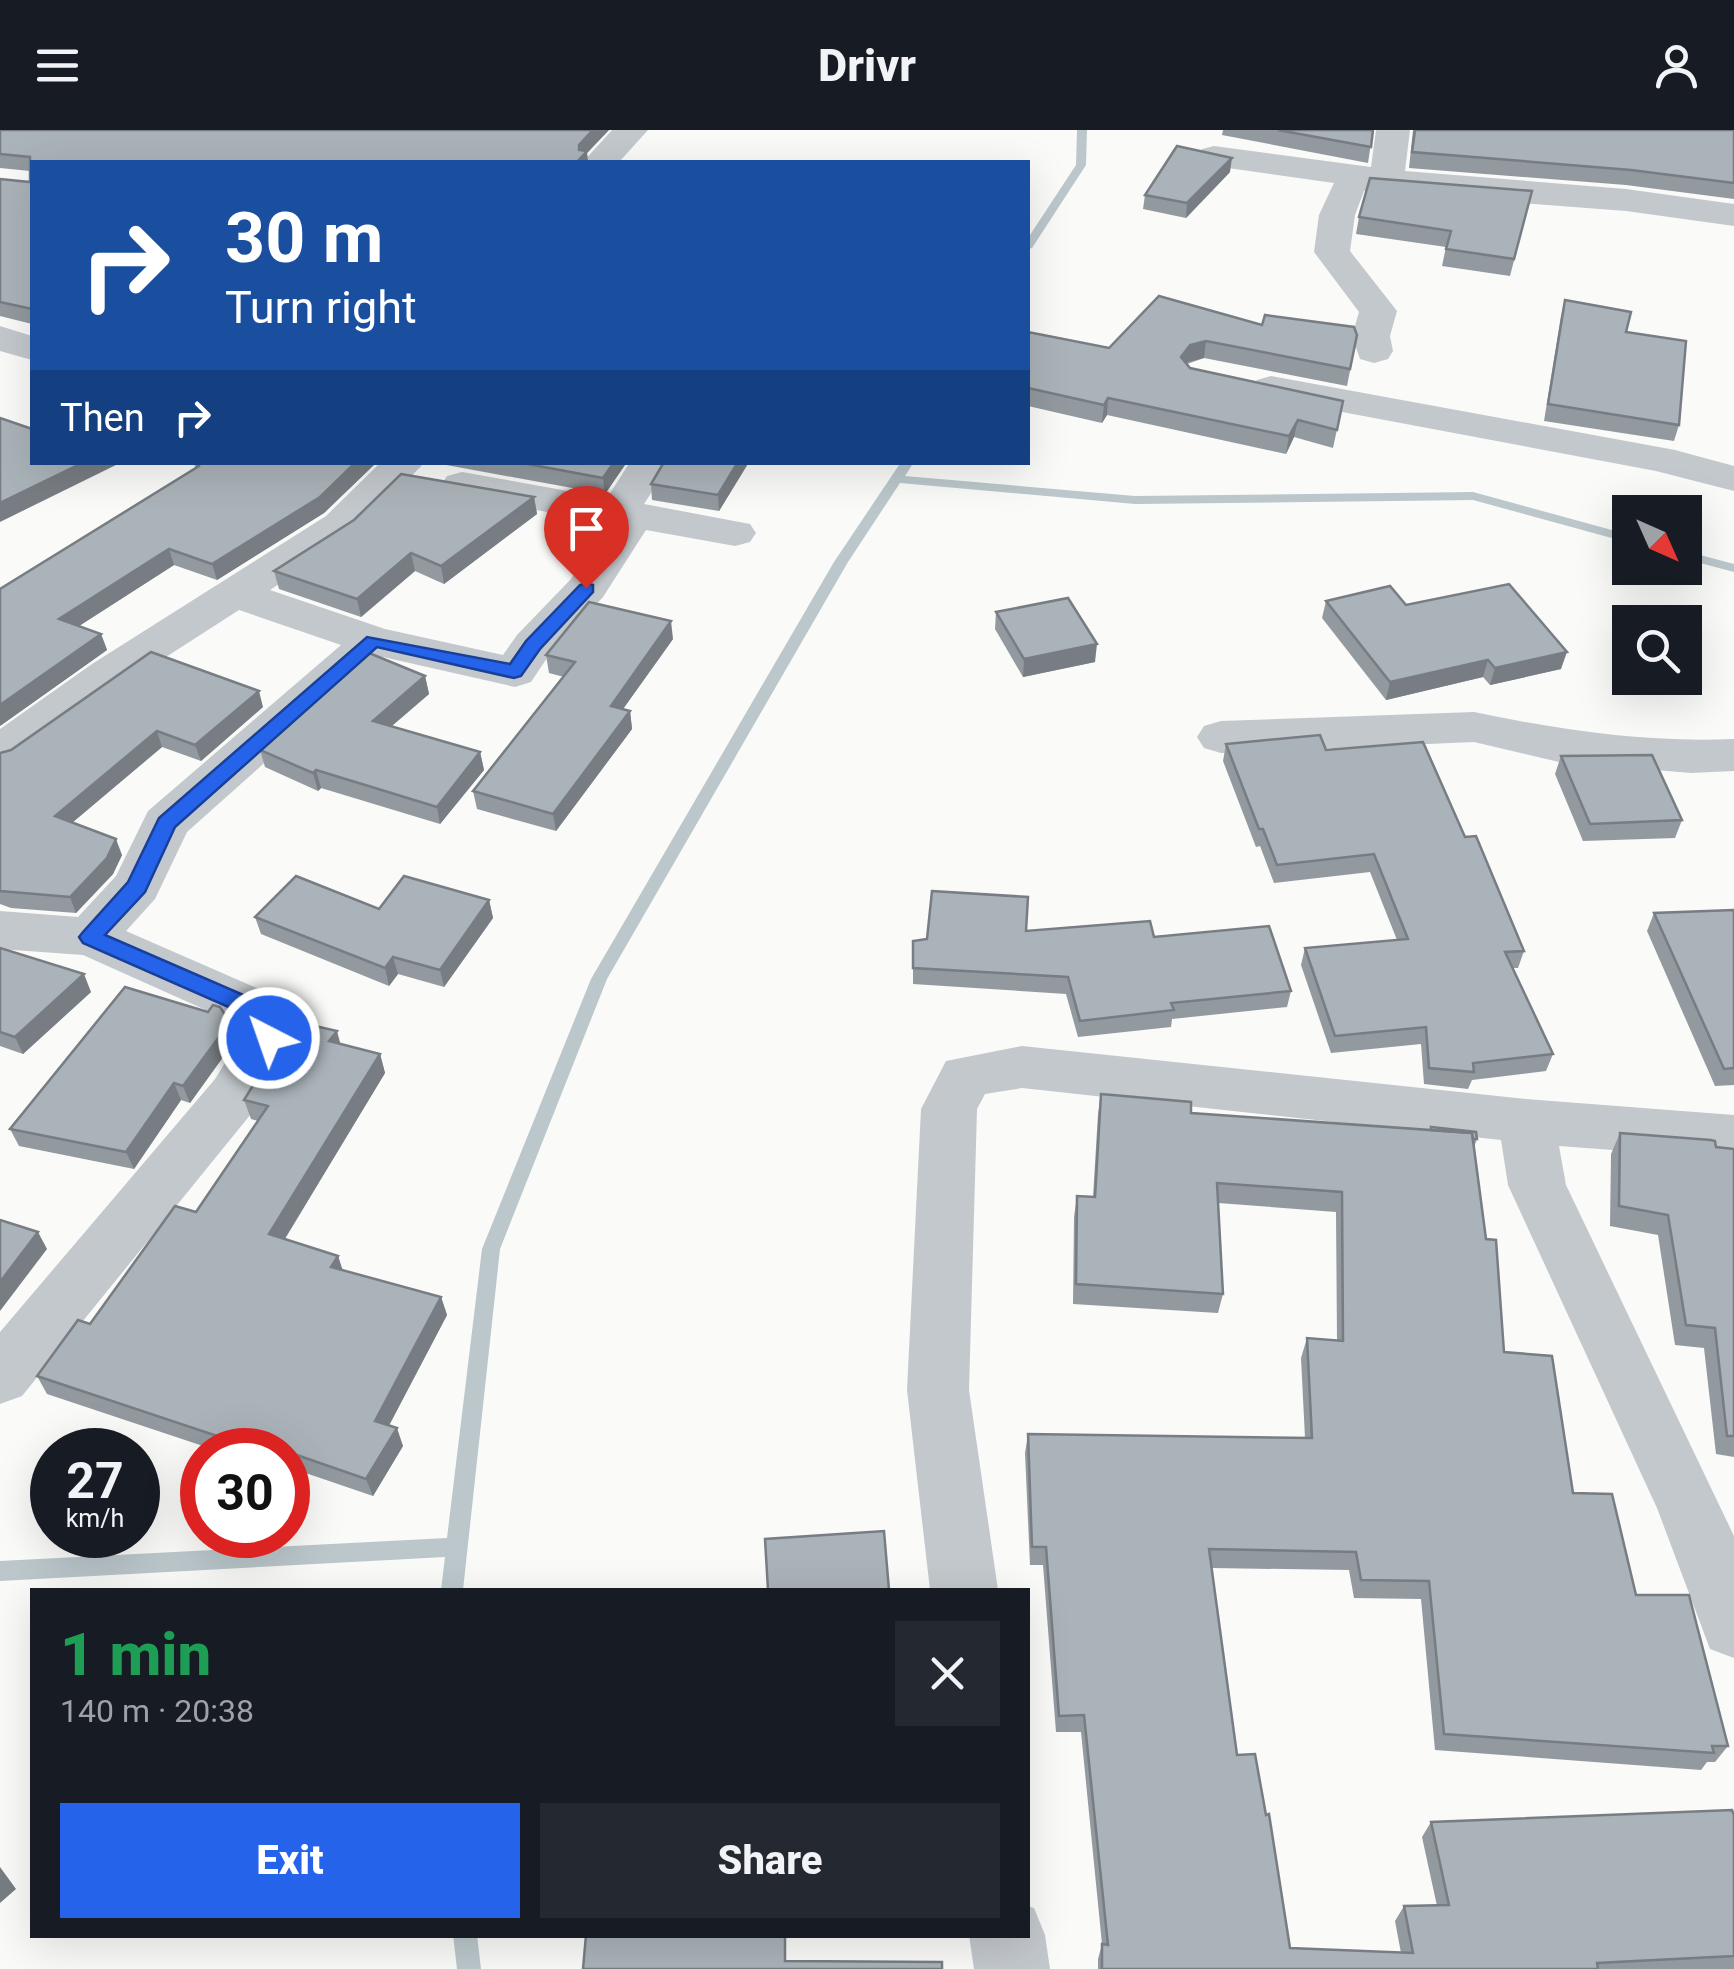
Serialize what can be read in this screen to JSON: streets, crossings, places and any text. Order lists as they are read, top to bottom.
{
  "north": "bottom right",
  "page": {
    "header": "Drivr",
    "turn": ["30 m", "Turn right"],
    "then": "Then",
    "speed": "27 km/h",
    "limit": "30",
    "heading": ["1 min", "140 m · 20:38"],
    "buttons": ["Exit", "Share"]
  }
}
